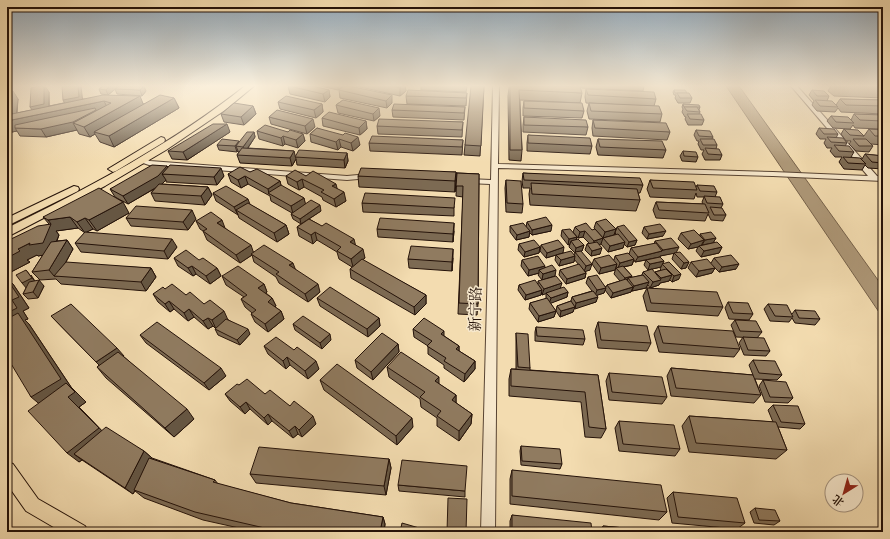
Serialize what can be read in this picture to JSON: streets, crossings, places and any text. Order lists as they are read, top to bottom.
{
  "streets": {
    "street": ["新宁路"]
  },
  "north": "bottom left"
}
